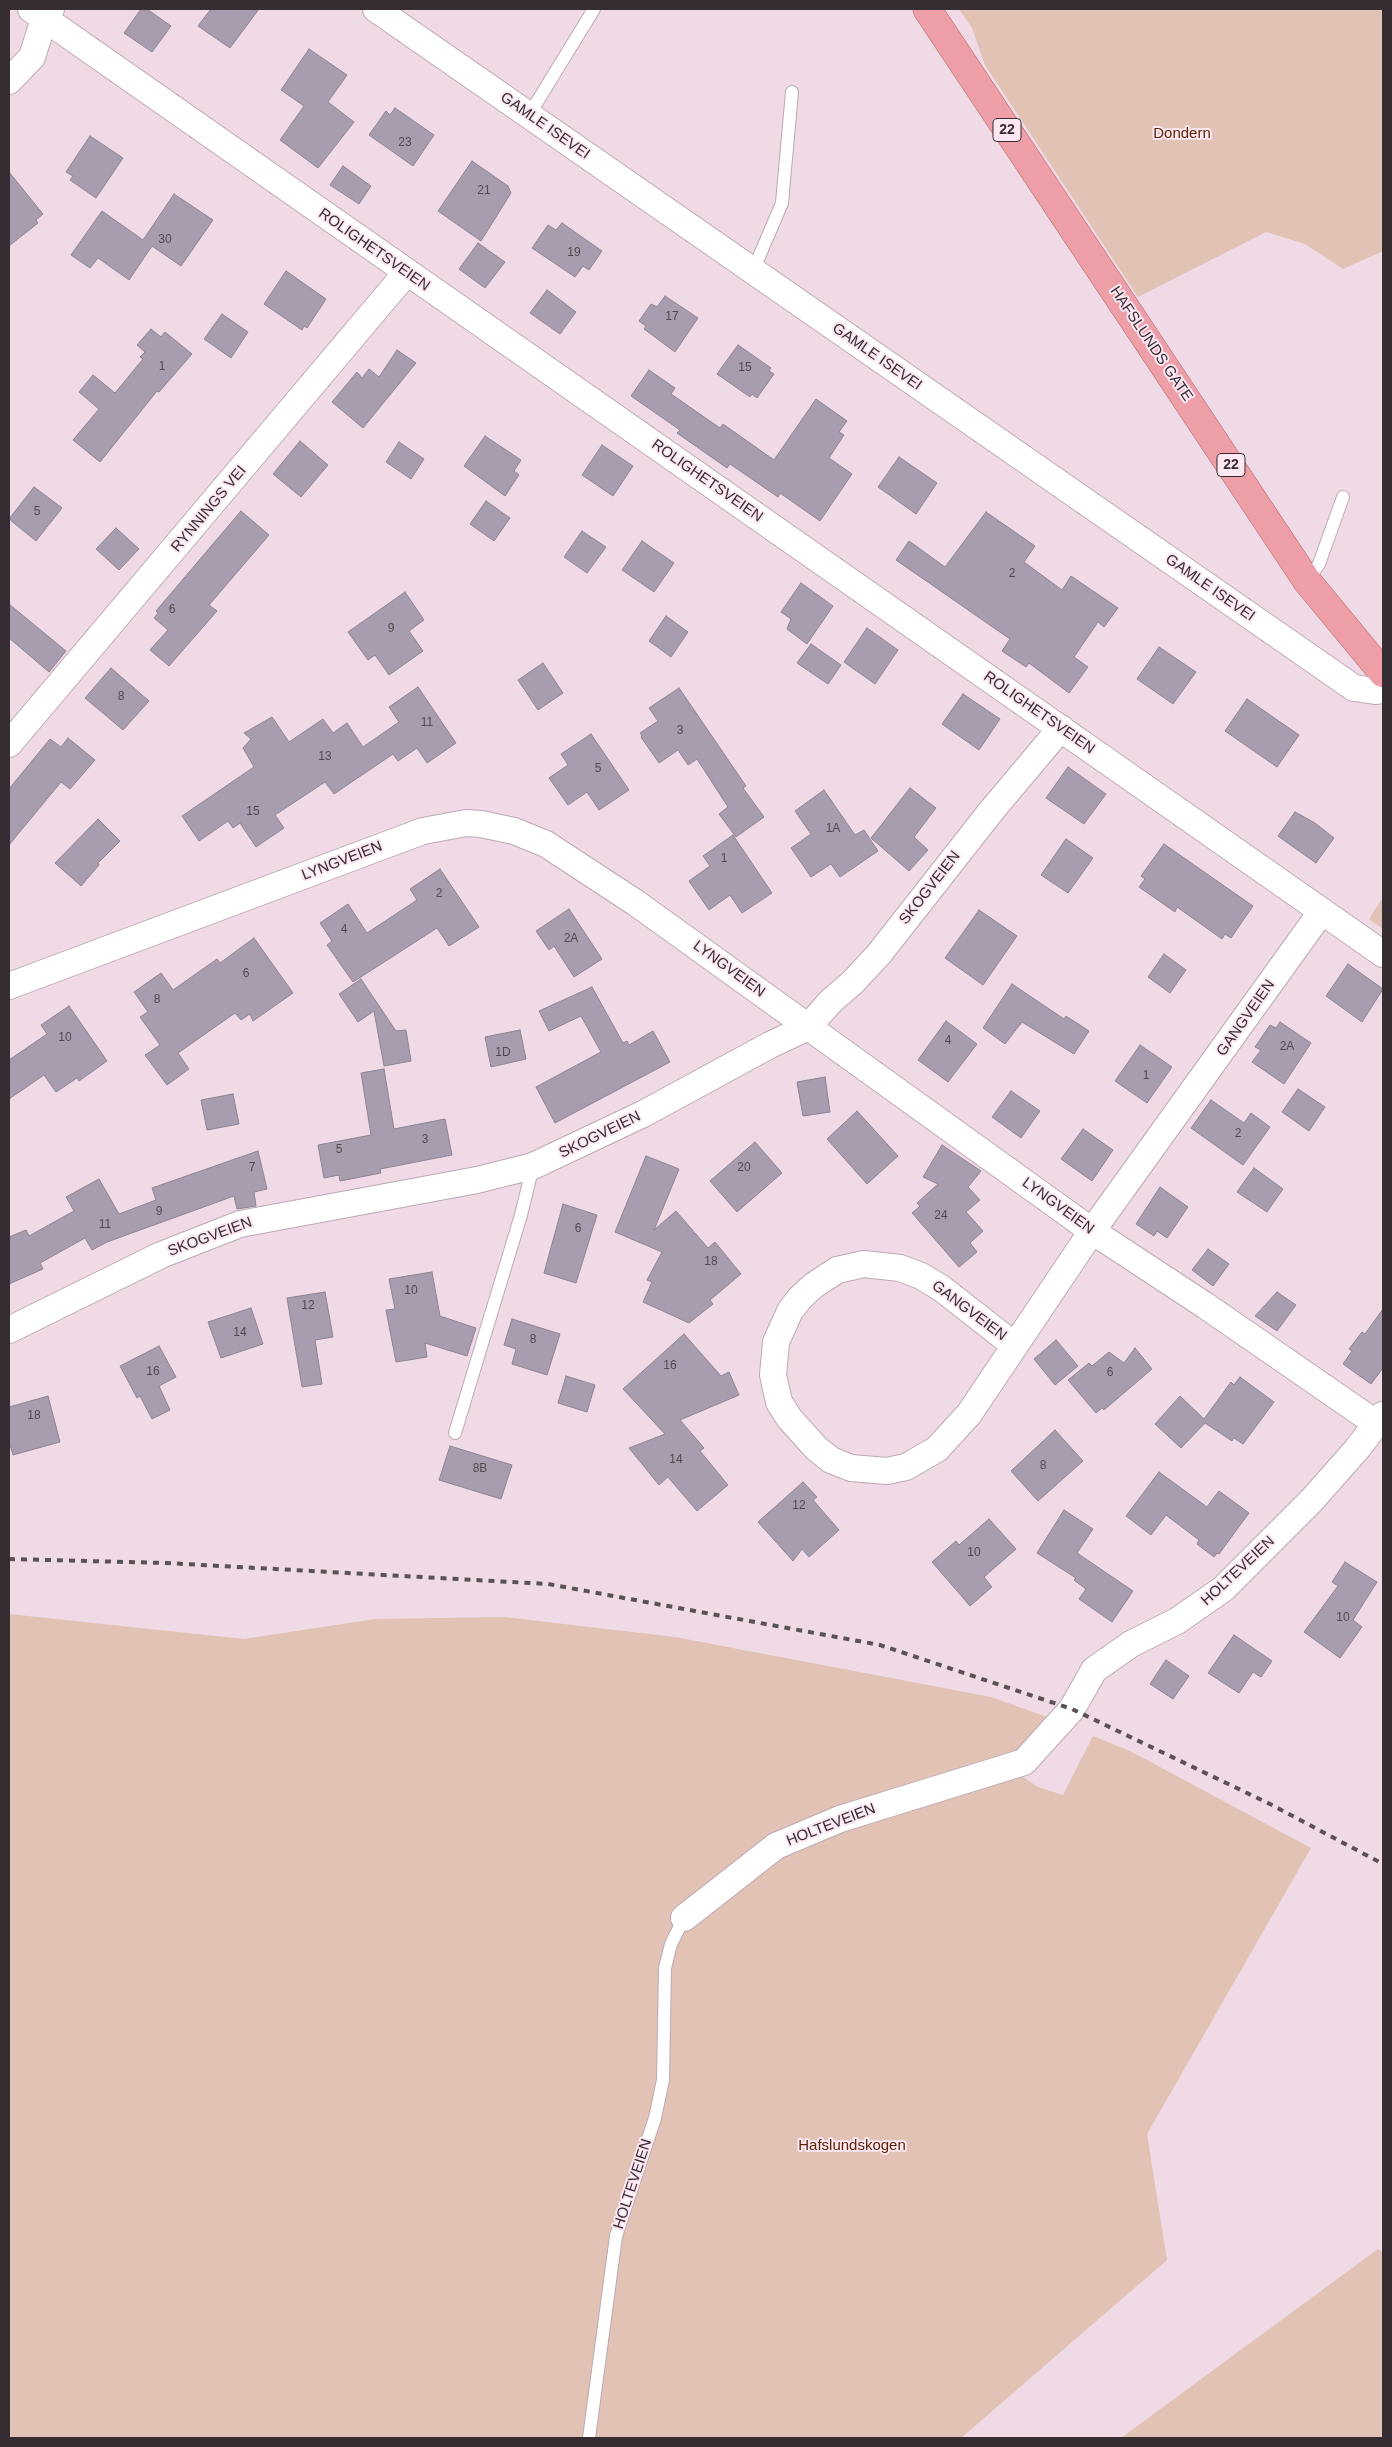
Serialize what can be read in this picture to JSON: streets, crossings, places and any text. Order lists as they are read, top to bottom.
{
  "streets": {
    "highway": ["22", "HAFSLUNDS GATE"],
    "street": [
      "GAMLE ISEVEI",
      "ROLIGHETSVEIEN",
      "RYNNINGS VEI",
      "LYNGVEIEN",
      "SKOGVEIEN",
      "GANGVEIEN",
      "HOLTEVEIEN"
    ]
  },
  "crossings": [
    ["ROLIGHETSVEIEN", "RYNNINGS VEI"],
    ["ROLIGHETSVEIEN", "SKOGVEIEN"],
    ["ROLIGHETSVEIEN", "GANGVEIEN"],
    ["LYNGVEIEN", "SKOGVEIEN"],
    ["LYNGVEIEN", "GANGVEIEN"],
    ["LYNGVEIEN", "HOLTEVEIEN"]
  ],
  "parks": ["Dondern", "Hafslundskogen"],
  "house_numbers": [
    "23",
    "21",
    "30",
    "19",
    "17",
    "1",
    "15",
    "5",
    "2",
    "6",
    "9",
    "8",
    "11",
    "3",
    "13",
    "5",
    "15",
    "1A",
    "1",
    "2",
    "4",
    "2A",
    "6",
    "8",
    "10",
    "4",
    "2A",
    "1D",
    "1",
    "2",
    "3",
    "5",
    "7",
    "20",
    "9",
    "24",
    "11",
    "6",
    "18",
    "10",
    "12",
    "14",
    "8",
    "16",
    "16",
    "6",
    "18",
    "14",
    "8",
    "8B",
    "12",
    "10",
    "10"
  ]
}
